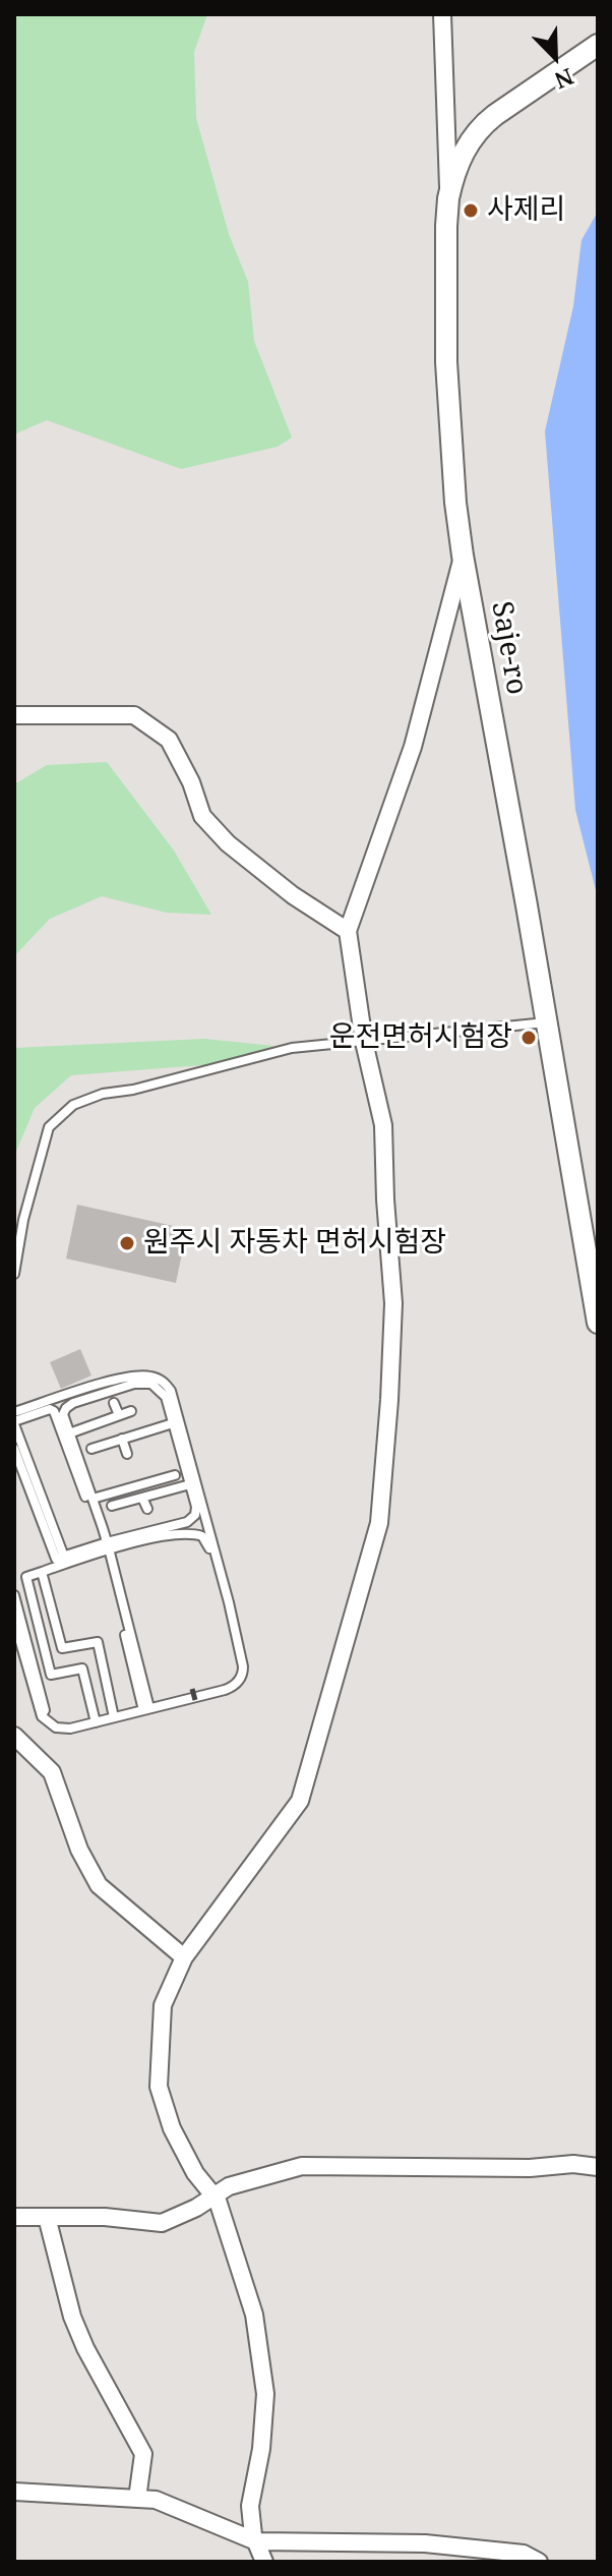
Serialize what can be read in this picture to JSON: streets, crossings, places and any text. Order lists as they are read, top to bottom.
{
  "streets": {
    "street": ["Saje-ro"]
  },
  "places": ["사제리", "운전면허시험장", "원주시 자동차 면허시험장"],
  "north": "bottom right"
}
